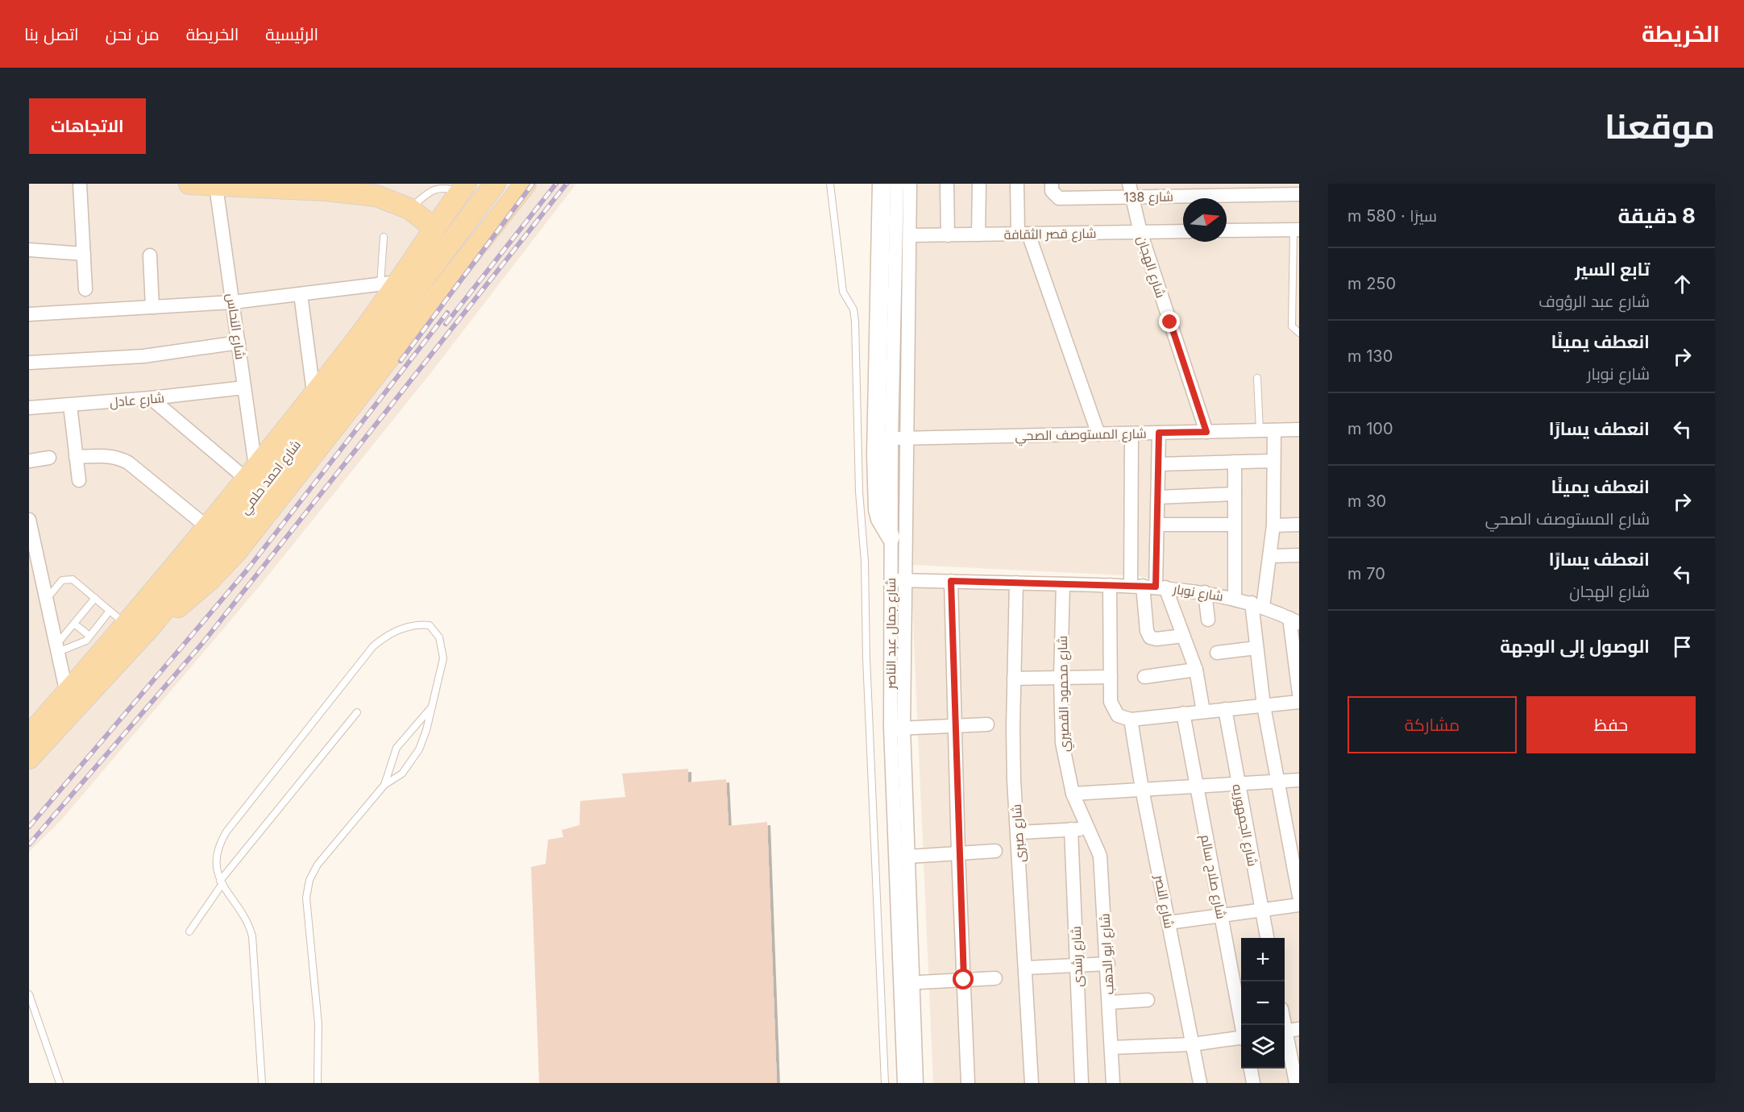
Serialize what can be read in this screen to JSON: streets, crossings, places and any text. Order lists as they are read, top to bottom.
{
  "streets": {
    "main road": ["شارع احمد حلمي"],
    "street": [
      "شارع 138",
      "شارع قصر الثقافة",
      "شارع الهجان",
      "شارع النحاس",
      "شارع عادل",
      "شارع المستوصف الصحي",
      "شارع نوبار",
      "شارع جمال عبد الناصر",
      "شارع محمود القصيري",
      "شارع الجمهوريه",
      "شارع صبرى",
      "شارع صلاح سالم",
      "شارع النصر",
      "شارع ابو الدهب",
      "شارع رشدى"
    ]
  },
  "crossings": [
    ["شارع 138", "شارع الهجان"],
    ["شارع قصر الثقافة", "شارع الهجان"],
    ["شارع قصر الثقافة", "شارع جمال عبد الناصر"],
    ["شارع الهجان", "شارع المستوصف الصحي"],
    ["شارع النحاس", "شارع عادل"],
    ["شارع النحاس", "شارع احمد حلمي"],
    ["شارع المستوصف الصحي", "شارع جمال عبد الناصر"],
    ["شارع نوبار", "شارع جمال عبد الناصر"],
    ["شارع نوبار", "شارع محمود القصيري"],
    ["شارع نوبار", "شارع صبرى"],
    ["شارع محمود القصيري", "شارع ابو الدهب"]
  ],
  "north": "right",
  "page": {
    "header": "الخريطة",
    "nav": [
      "الرئيسية",
      "الخريطة",
      "من نحن",
      "اتصل بنا"
    ],
    "title": "موقعنا",
    "buttons": [
      "الاتجاهات",
      ["حفظ", "مشاركة"]
    ],
    "heading": ["8 دقيقة", "سيرًا · 580 m"],
    "list": [
      ["تابع السير", "شارع عبد الرؤوف", "250 m"],
      ["انعطف يمينًا", "شارع نوبار", "130 m"],
      ["انعطف يسارًا", "100 m"],
      ["انعطف يمينًا", "شارع المستوصف الصحي", "30 m"],
      ["انعطف يسارًا", "شارع الهجان", "70 m"],
      "الوصول إلى الوجهة"
    ],
    "map_buttons": ["+", "−"]
  }
}
